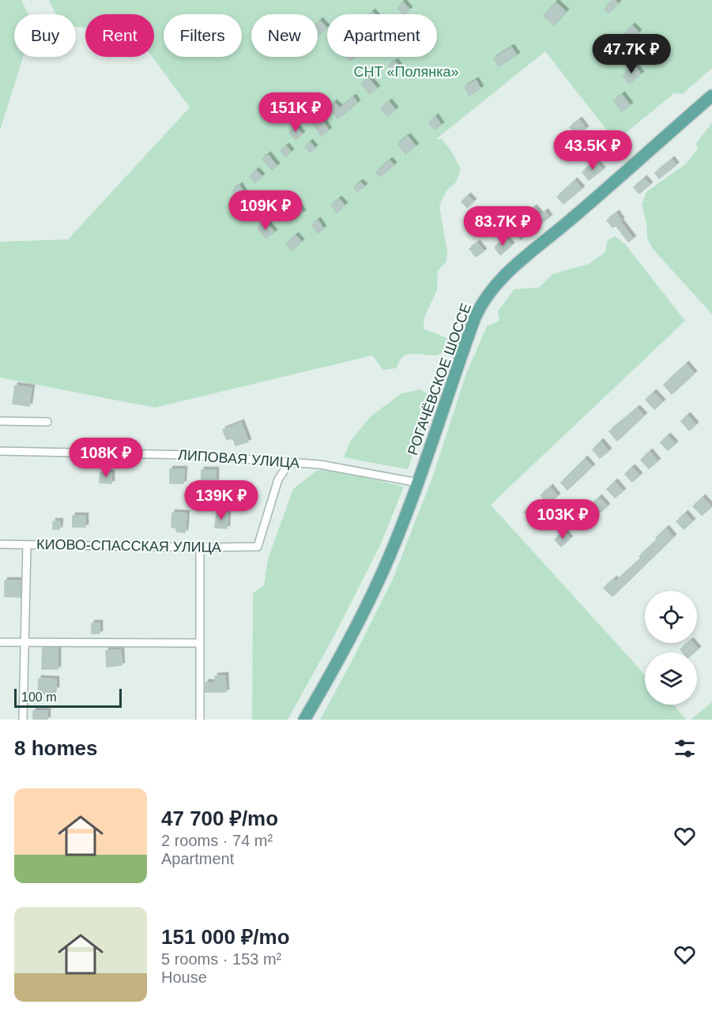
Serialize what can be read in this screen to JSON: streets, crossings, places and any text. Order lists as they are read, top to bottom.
{
  "streets": {
    "main road": ["РОГАЧЁВСКОЕ ШОССЕ"],
    "street": ["ЛИПОВАЯ УЛИЦА", "КИОВО-СПАССКАЯ УЛИЦА"]
  },
  "crossings": [
    ["РОГАЧЁВСКОЕ ШОССЕ", "ЛИПОВАЯ УЛИЦА"],
    ["ЛИПОВАЯ УЛИЦА", "КИОВО-СПАССКАЯ УЛИЦА"]
  ],
  "parks": ["СНТ «Полянка»"],
  "scale_bar": "100 m",
  "page": {
    "chip": [
      "Buy",
      "Rent",
      "Filters",
      "New",
      "Apartment"
    ],
    "price": [
      "47.7K ₽",
      "151K ₽",
      "43.5K ₽",
      "109K ₽",
      "83.7K ₽",
      "108K ₽",
      "139K ₽",
      "103K ₽"
    ],
    "scale": "100 m",
    "heading": "8 homes",
    "list": [
      {
        "name": "47 700 ₽/mo",
        "note": "2 rooms · 74 m² · Apartment"
      },
      {
        "name": "151 000 ₽/mo",
        "note": "5 rooms · 153 m² · House"
      }
    ]
  }
}
